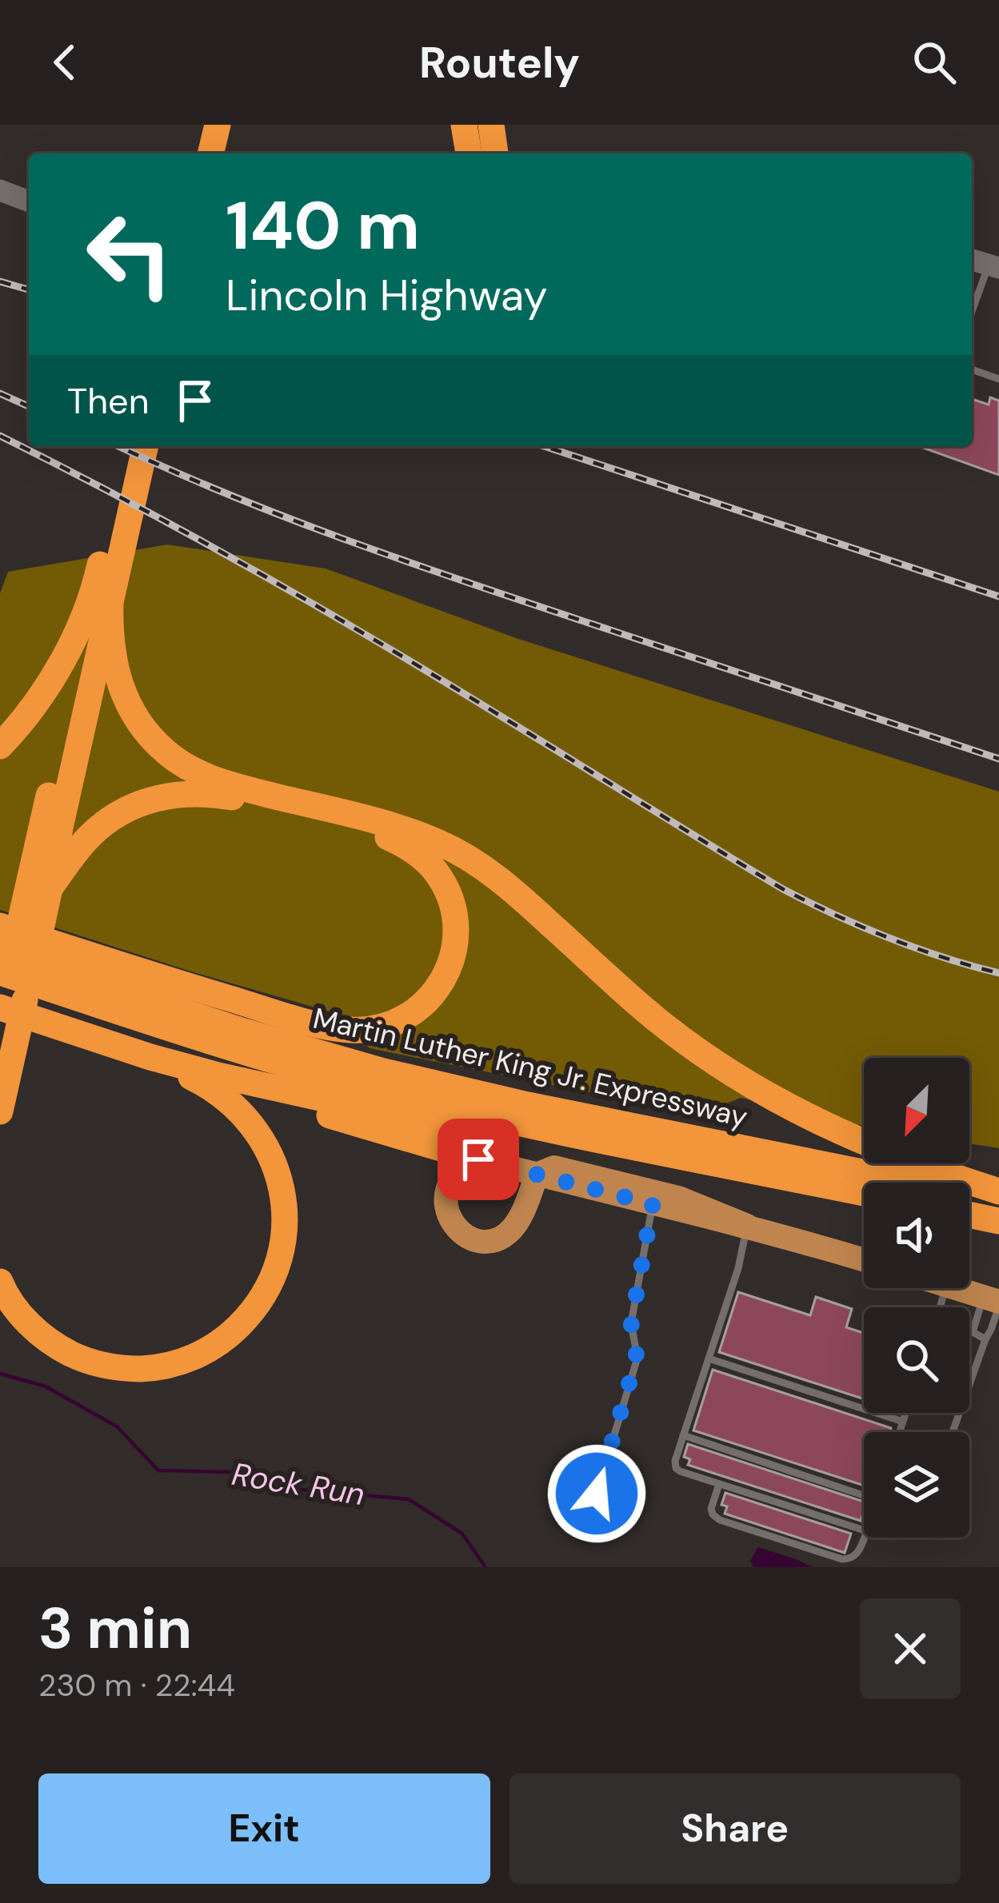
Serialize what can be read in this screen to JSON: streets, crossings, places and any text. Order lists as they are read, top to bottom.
{
  "streets": {
    "highway": ["Martin Luther King Jr. Expressway"]
  },
  "water": ["Rock Run"],
  "north": "bottom left",
  "page": {
    "header": "Routely",
    "turn": ["140 m", "Lincoln Highway"],
    "then": "Then",
    "heading": ["3 min", "230 m · 22:44"],
    "buttons": ["Exit", "Share"]
  }
}
